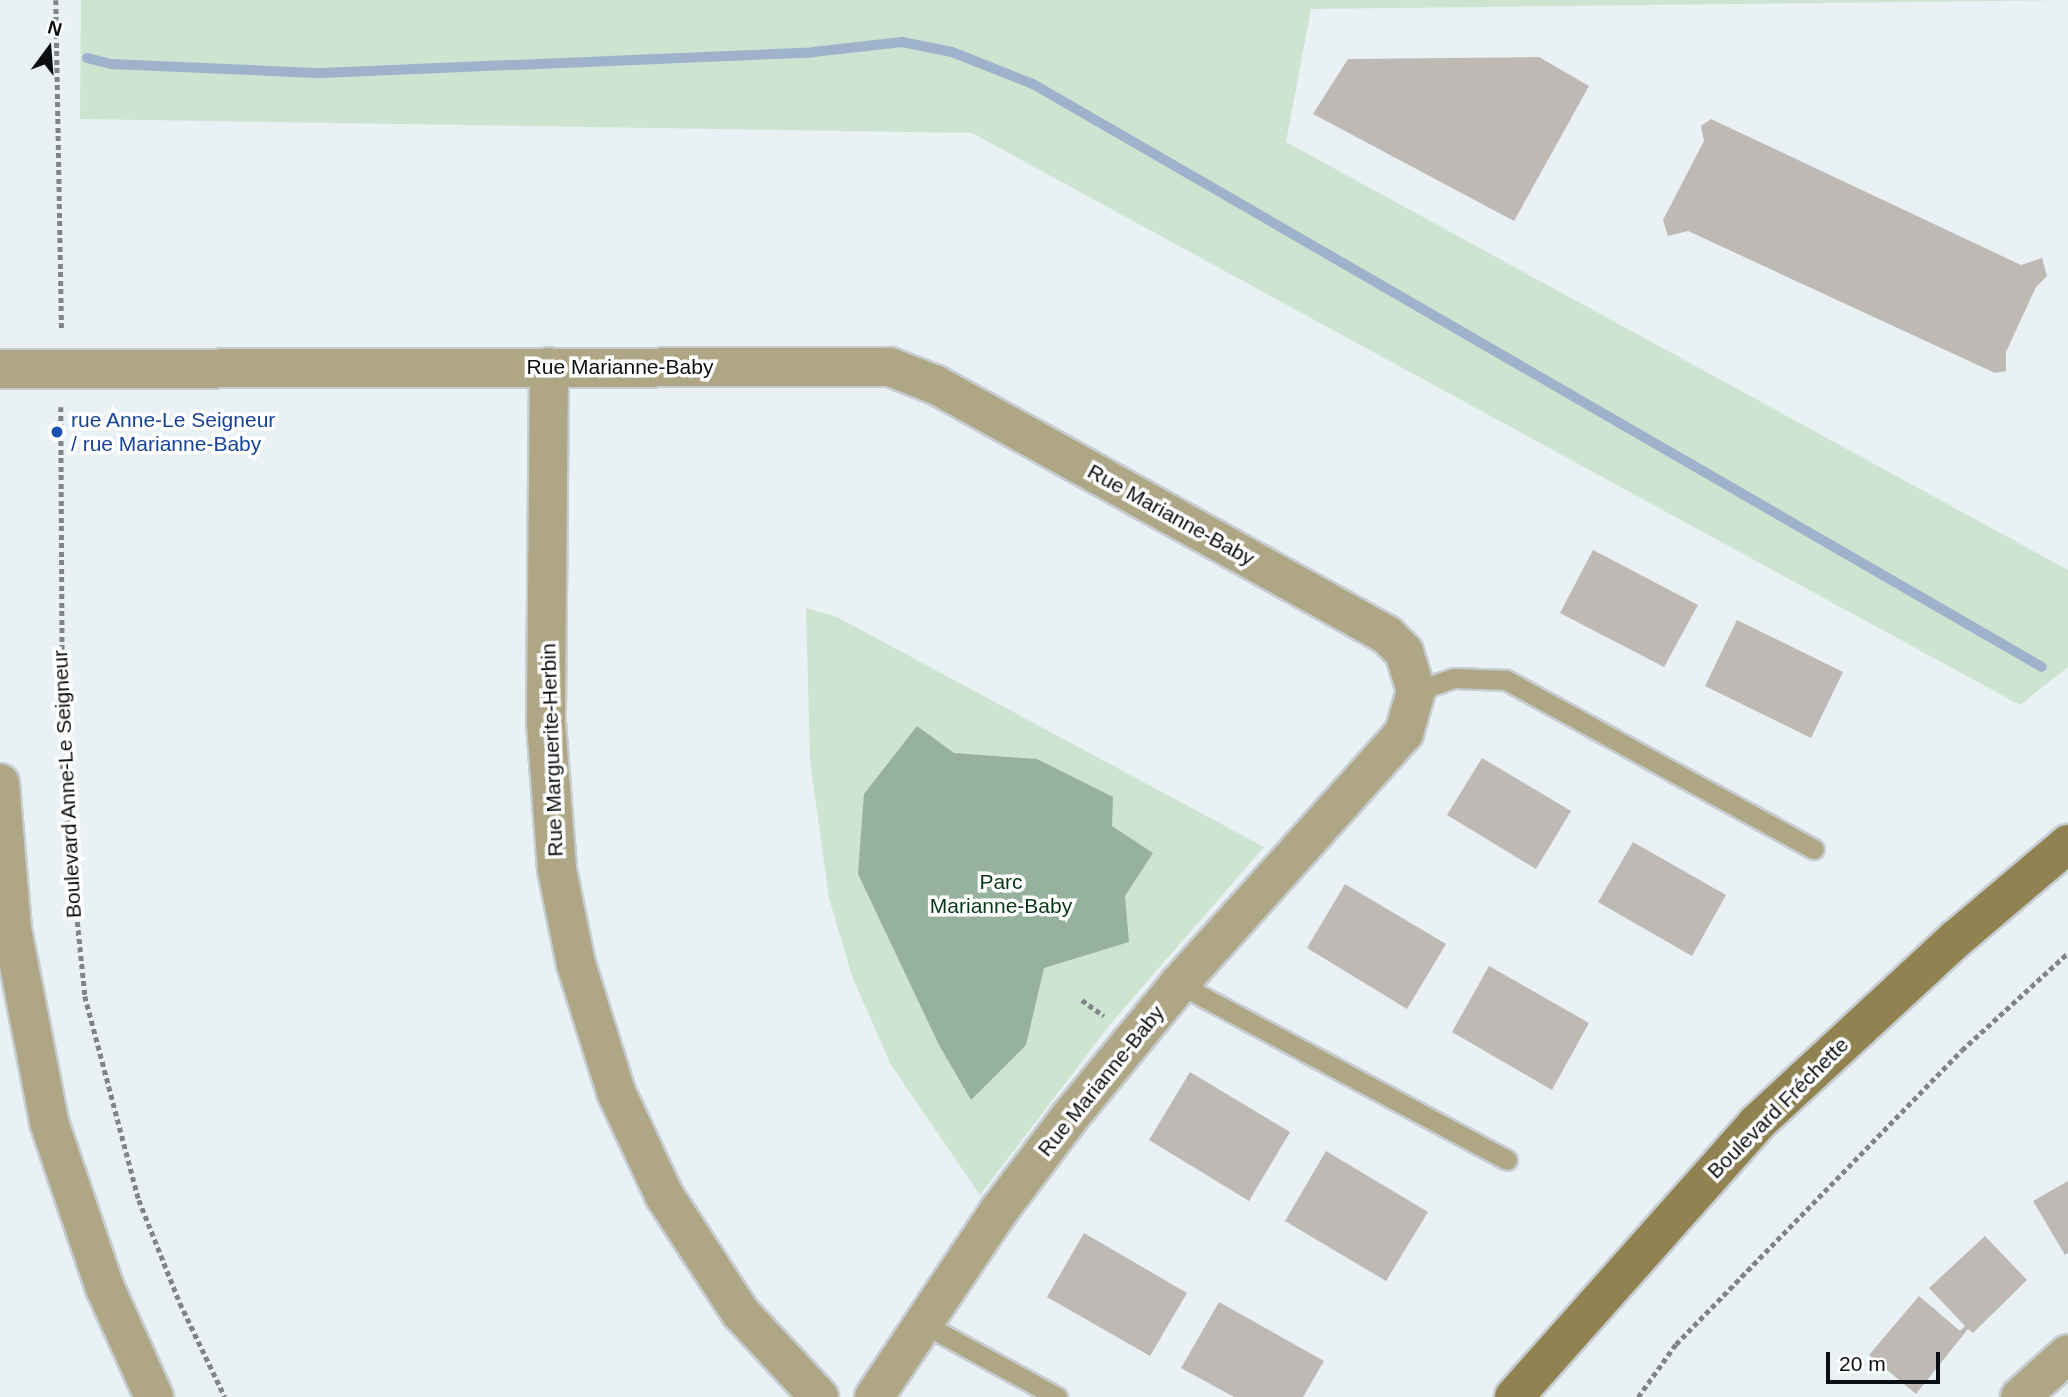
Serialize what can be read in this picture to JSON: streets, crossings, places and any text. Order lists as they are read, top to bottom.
{
  "streets": {
    "main road": ["Boulevard Fréchette"],
    "street": ["Rue Marianne-Baby", "Rue Marguerite-Herbin"],
    "path": ["Boulevard Anne-Le Seigneur"]
  },
  "crossings": [
    ["Rue Marianne-Baby", "Rue Marguerite-Herbin"]
  ],
  "parks": ["Parc Marianne-Baby"],
  "places": ["rue Anne-Le Seigneur / rue Marianne-Baby"],
  "scale_bar": "20 m",
  "north": "top"
}
